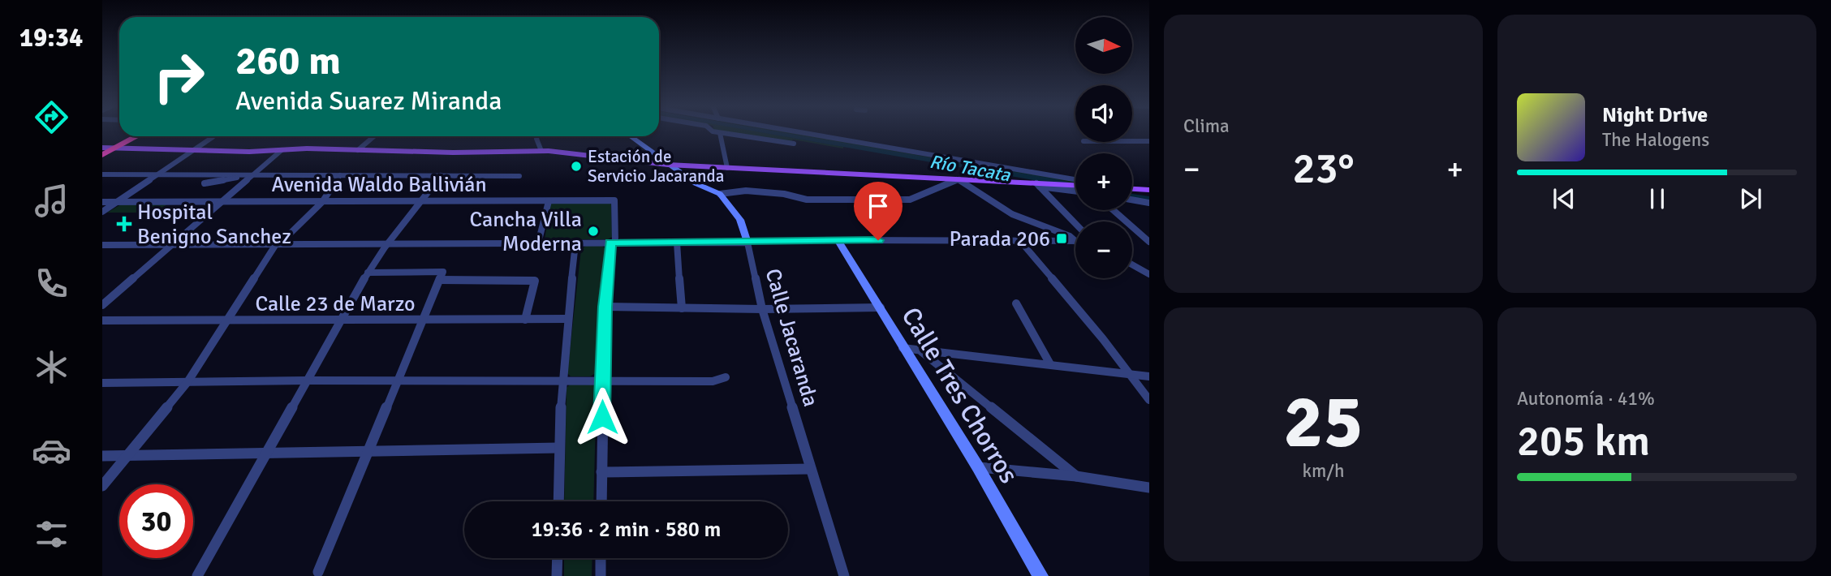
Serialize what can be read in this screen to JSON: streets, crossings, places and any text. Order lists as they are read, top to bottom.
{
  "streets": {
    "main road": ["Calle Jacaranda", "Calle Tres Chorros"],
    "street": ["Avenida Waldo Ballivián", "Calle 23 de Marzo"]
  },
  "water": ["Río Tacata"],
  "places": {
    "other": ["Estación de Servicio Jacaranda", "Cancha Villa Moderna"],
    "health": ["Hospital Benigno Sanchez"],
    "transit": ["Parada 206"]
  },
  "north": "right",
  "page": {
    "tabs": "19:34",
    "tile": [
      "Clima",
      ["25", "km/h"],
      ["Autonomía · 41%", "205 km"]
    ],
    "map_buttons": ["+", "−"],
    "turn": ["260 m", "Avenida Suarez Miranda"],
    "song": ["Night Drive", "The Halogens"],
    "heat": ["−", "23°", "+"],
    "limit": "30",
    "trip": "19:36 · 2 min · 580 m"
  }
}
